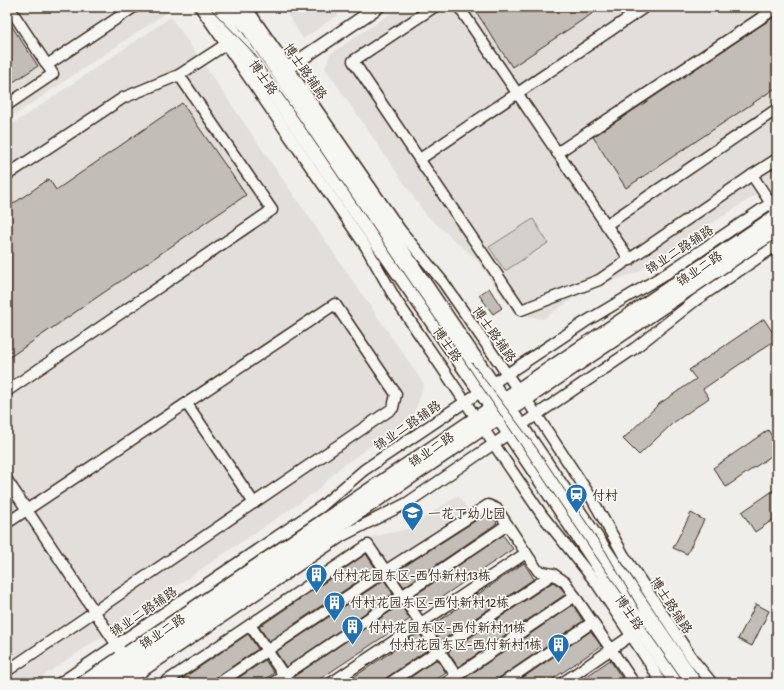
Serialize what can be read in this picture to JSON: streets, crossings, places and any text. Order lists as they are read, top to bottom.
{
  "streets": {
    "main road": ["博士路", "锦业二路"],
    "street": ["博士路辅路", "锦业二路辅路"]
  },
  "crossings": [
    ["博士路辅路", "锦业二路辅路"],
    ["博士路辅路", "锦业二路"],
    ["博士路", "锦业二路辅路"],
    ["博士路", "锦业二路"],
    ["锦业二路辅路", "锦业二路"]
  ],
  "places": {
    "station": ["付村"],
    "school or university": ["一花丁幼儿园"],
    "building": [
      "付村花园东区-西付新村13栋",
      "付村花园东区-西付新村12栋",
      "付村花园东区-西付新村11栋",
      "付村花园东区-西付新村1栋"
    ]
  }
}
